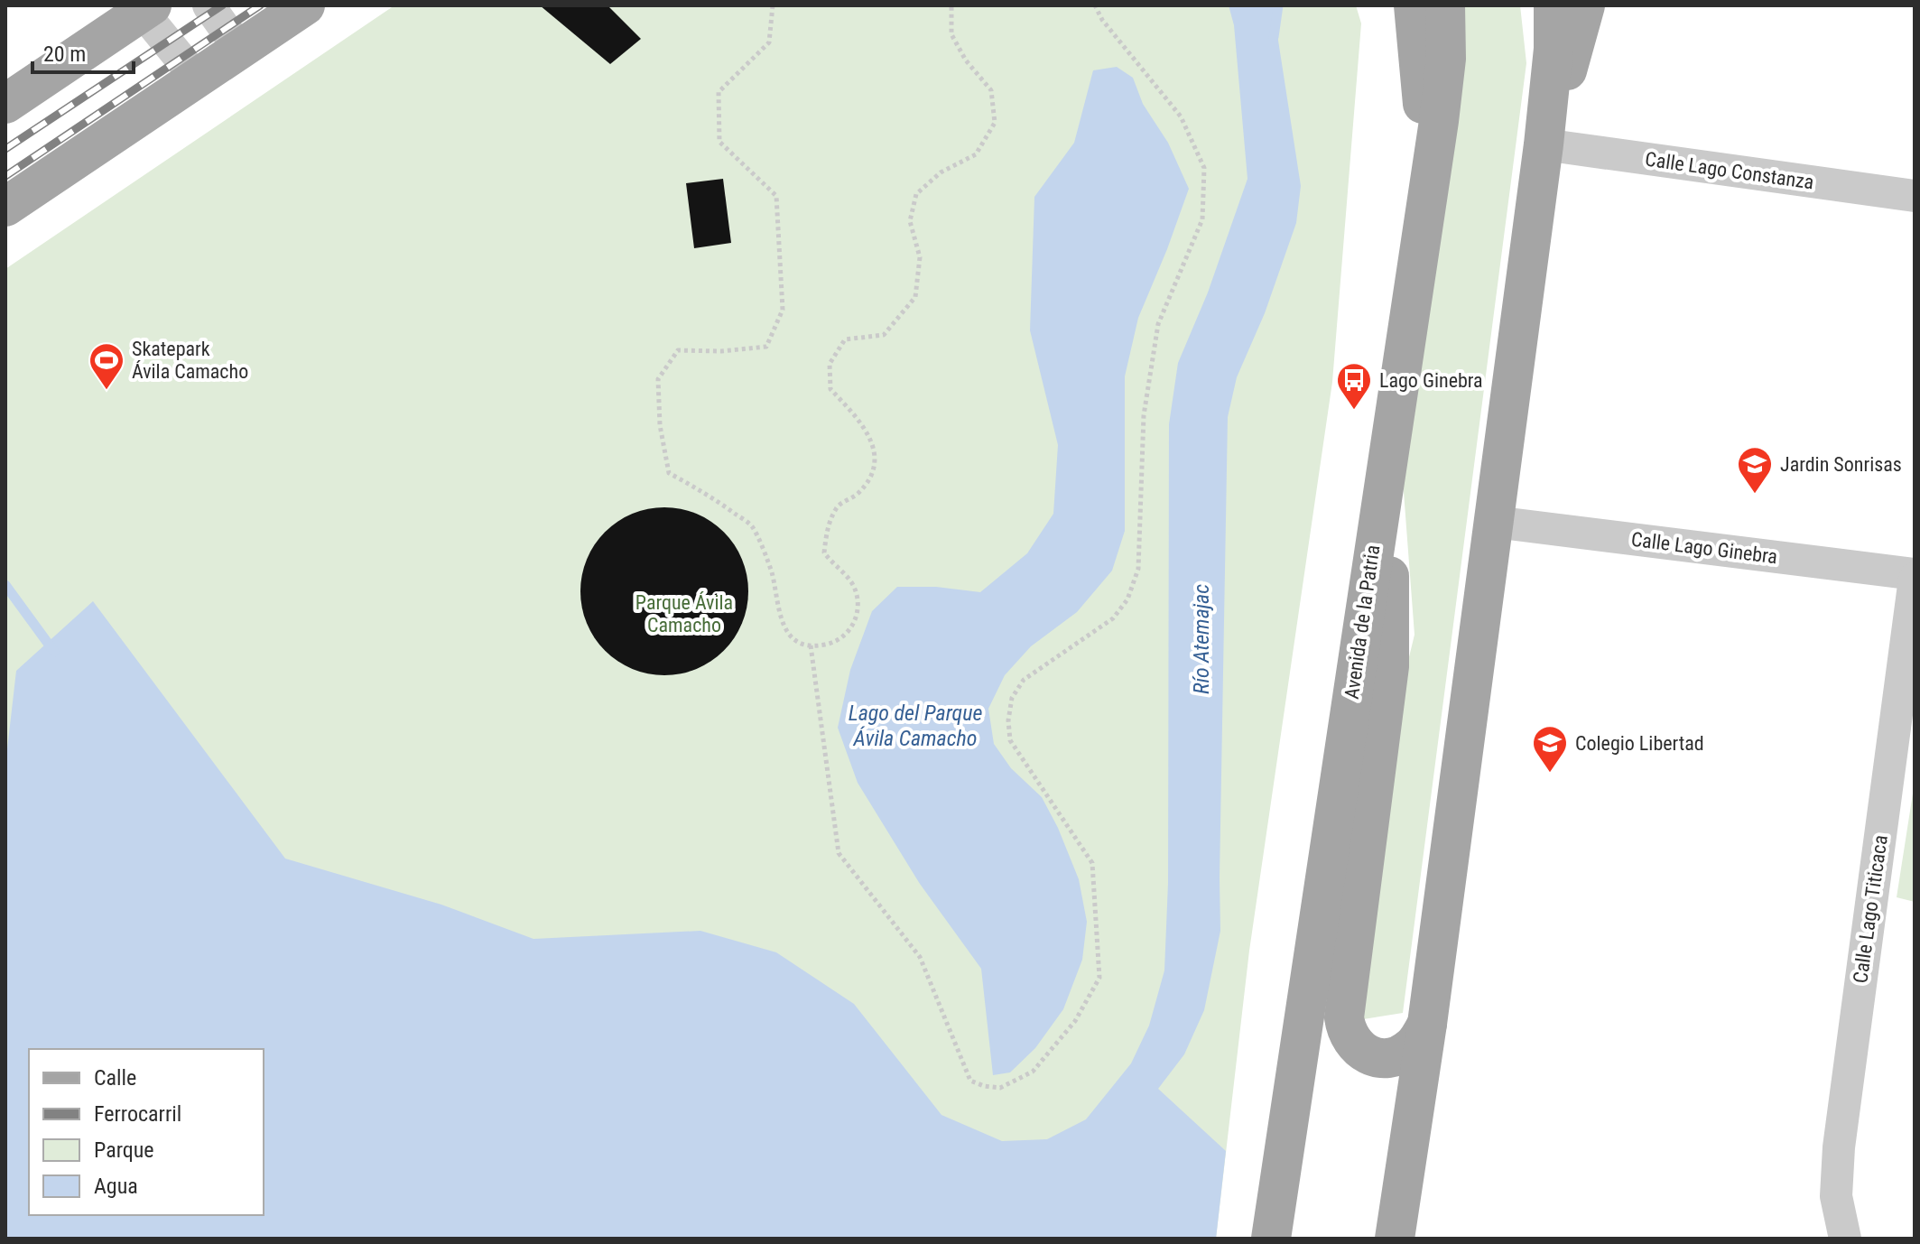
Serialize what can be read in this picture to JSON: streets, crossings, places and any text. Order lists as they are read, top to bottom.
{
  "streets": {
    "main road": ["Avenida de la Patria"],
    "street": ["Calle Lago Constanza", "Calle Lago Ginebra", "Calle Lago Titicaca"]
  },
  "crossings": [
    ["Calle Lago Ginebra", "Calle Lago Titicaca"]
  ],
  "water": ["Río Atemajac", "Lago del Parque Ávila Camacho"],
  "parks": ["Parque Ávila Camacho"],
  "places": {
    "sports": ["Skatepark Ávila Camacho"],
    "bus stop": ["Lago Ginebra"],
    "school or university": ["Jardin Sonrisas", "Colegio Libertad"]
  },
  "legend": [
    "Calle",
    "Ferrocarril",
    "Parque",
    "Agua"
  ],
  "scale_bar": "20 m"
}
